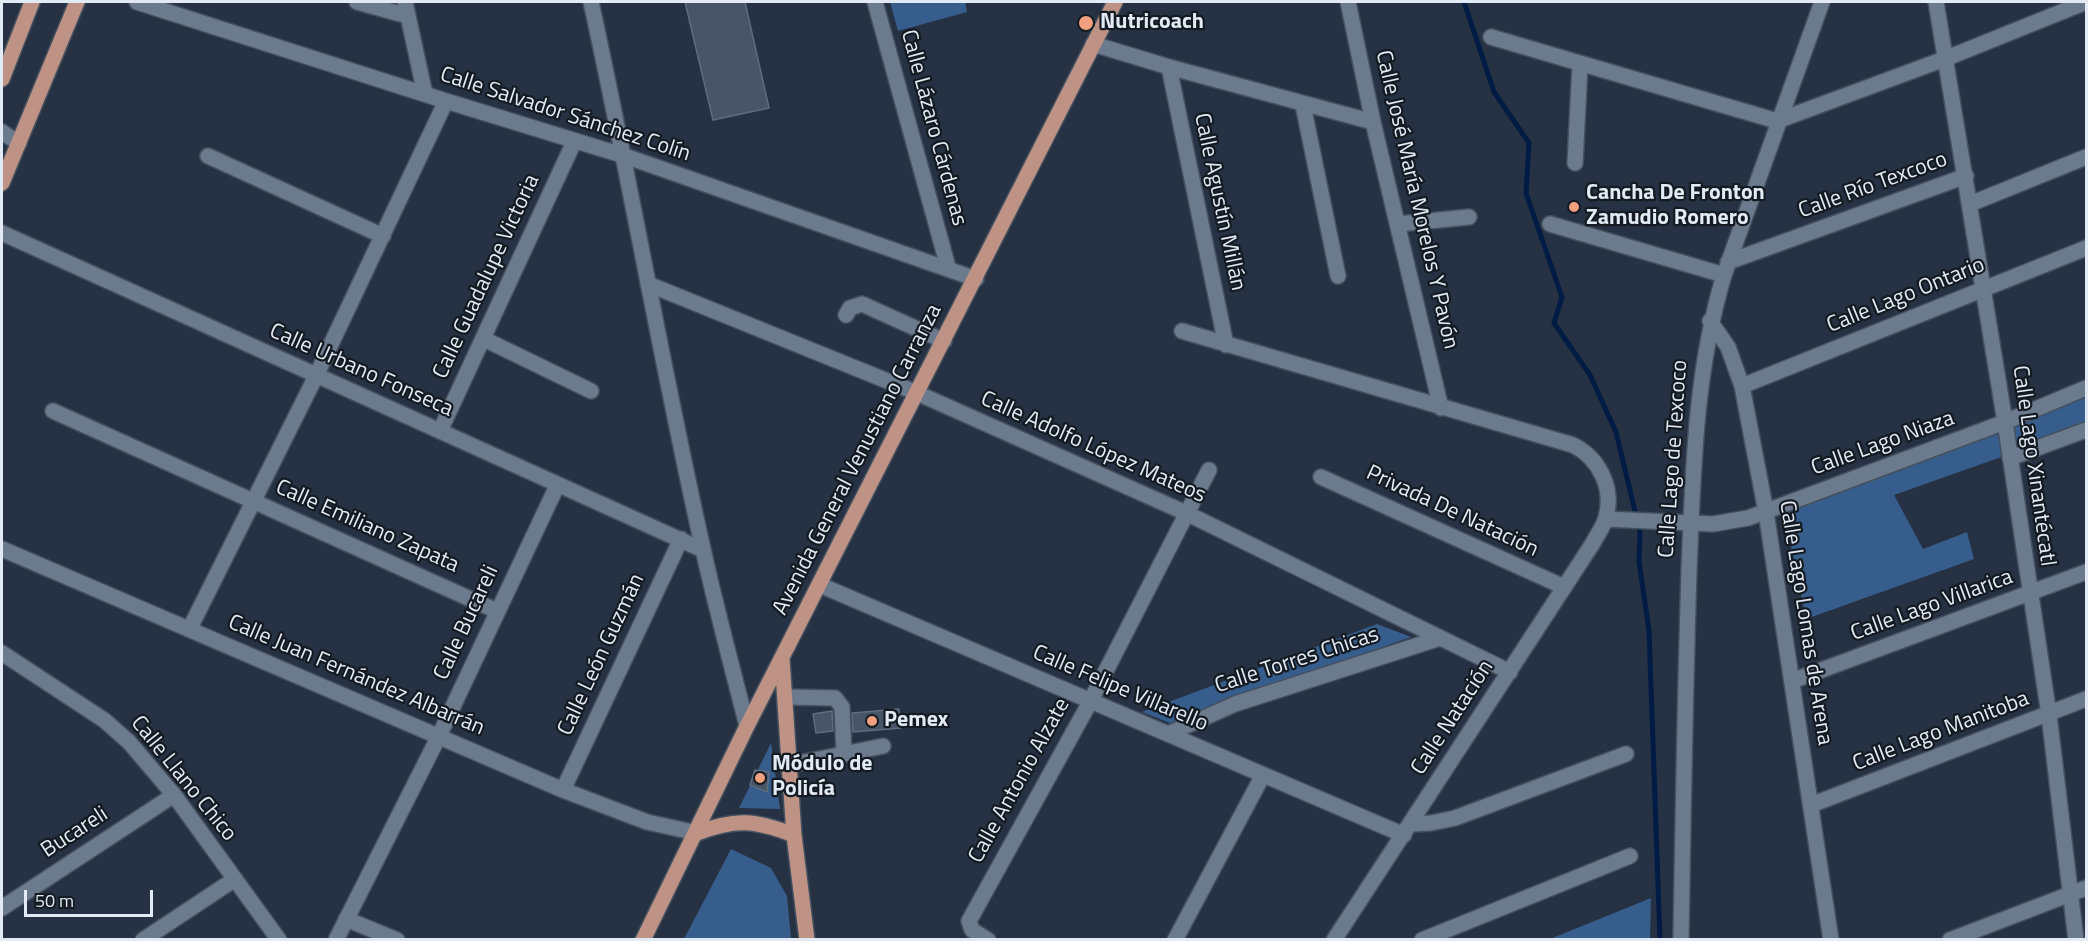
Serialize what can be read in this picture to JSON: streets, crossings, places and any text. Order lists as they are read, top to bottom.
{
  "streets": {
    "main road": ["Avenida General Venustiano Carranza"],
    "street": [
      "Calle Salvador Sánchez Colín",
      "Calle Lázaro Cárdenas",
      "Calle Río Texcoco",
      "Calle José María Morelos Y Pavón",
      "Calle Agustín Millán",
      "Calle Guadalupe Victoria",
      "Calle Lago Ontario",
      "Calle Urbano Fonseca",
      "Calle Lago Niaza",
      "Calle Adolfo López Mateos",
      "Calle Lago de Texcoco",
      "Calle Lago Xinantécatl",
      "Privada De Natación",
      "Calle Emiliano Zapata",
      "Calle Lago Villarica",
      "Calle Bucareli",
      "Calle Lago Lomas de Arena",
      "Calle León Guzmán",
      "Calle Torres Chicas",
      "Calle Juan Fernández Albarrán",
      "Calle Felipe Villarello",
      "Calle Natación",
      "Calle Lago Manitoba",
      "Calle Llano Chico",
      "Calle Antonio Alzate",
      "Bucareli"
    ]
  },
  "crossings": [
    ["Calle Salvador Sánchez Colín", "Calle Lázaro Cárdenas"],
    ["Calle Salvador Sánchez Colín", "Calle Guadalupe Victoria"],
    ["Calle Salvador Sánchez Colín", "Avenida General Venustiano Carranza"],
    ["Calle Río Texcoco", "Calle Lago de Texcoco"],
    ["Calle Río Texcoco", "Calle Lago Xinantécatl"],
    ["Calle Guadalupe Victoria", "Calle Urbano Fonseca"],
    ["Calle Lago Ontario", "Calle Lago Xinantécatl"],
    ["Calle Lago Ontario", "Calle Lago Lomas de Arena"],
    ["Calle Urbano Fonseca", "Calle Bucareli"],
    ["Calle Urbano Fonseca", "Calle León Guzmán"],
    ["Calle Lago Niaza", "Calle Lago de Texcoco"],
    ["Calle Lago Niaza", "Calle Lago Xinantécatl"],
    ["Calle Lago Niaza", "Calle Lago Lomas de Arena"],
    ["Calle Lago Niaza", "Calle Natación"],
    ["Calle Adolfo López Mateos", "Avenida General Venustiano Carranza"],
    ["Calle Adolfo López Mateos", "Calle Torres Chicas"],
    ["Calle Adolfo López Mateos", "Calle Natación"],
    ["Calle Adolfo López Mateos", "Calle Antonio Alzate"],
    ["Calle Lago de Texcoco", "Calle Lago Lomas de Arena"],
    ["Avenida General Venustiano Carranza", "Calle Juan Fernández Albarrán"],
    ["Avenida General Venustiano Carranza", "Calle Felipe Villarello"],
    ["Calle Lago Xinantécatl", "Calle Lago Villarica"],
    ["Calle Lago Xinantécatl", "Calle Lago Manitoba"],
    ["Privada De Natación", "Calle Natación"],
    ["Calle Emiliano Zapata", "Calle Bucareli"],
    ["Calle Lago Villarica", "Calle Lago Lomas de Arena"],
    ["Calle Bucareli", "Calle Juan Fernández Albarrán"],
    ["Calle Lago Lomas de Arena", "Calle Lago Manitoba"],
    ["Calle León Guzmán", "Calle Juan Fernández Albarrán"],
    ["Calle Torres Chicas", "Calle Felipe Villarello"],
    ["Calle Felipe Villarello", "Calle Natación"],
    ["Calle Felipe Villarello", "Calle Antonio Alzate"],
    ["Calle Llano Chico", "Bucareli"]
  ],
  "places": [
    "Nutricoach",
    "Cancha De Fronton Zamudio Romero",
    "Pemex",
    "Módulo de Policía"
  ],
  "scale_bar": "50 m"
}
